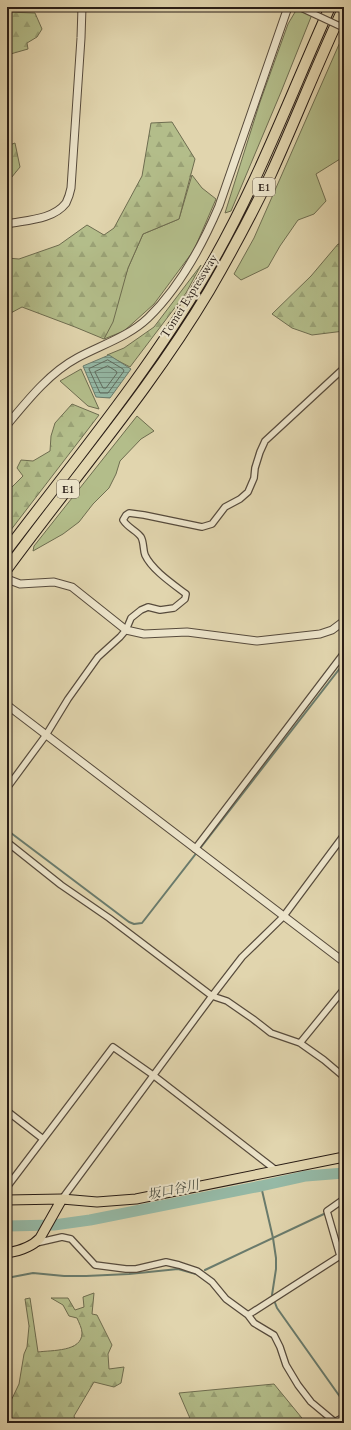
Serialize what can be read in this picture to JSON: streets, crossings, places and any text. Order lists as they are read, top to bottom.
{
  "streets": {
    "highway": ["E1", "Tomei Expressway"]
  },
  "water": ["坂口谷川"]
}
